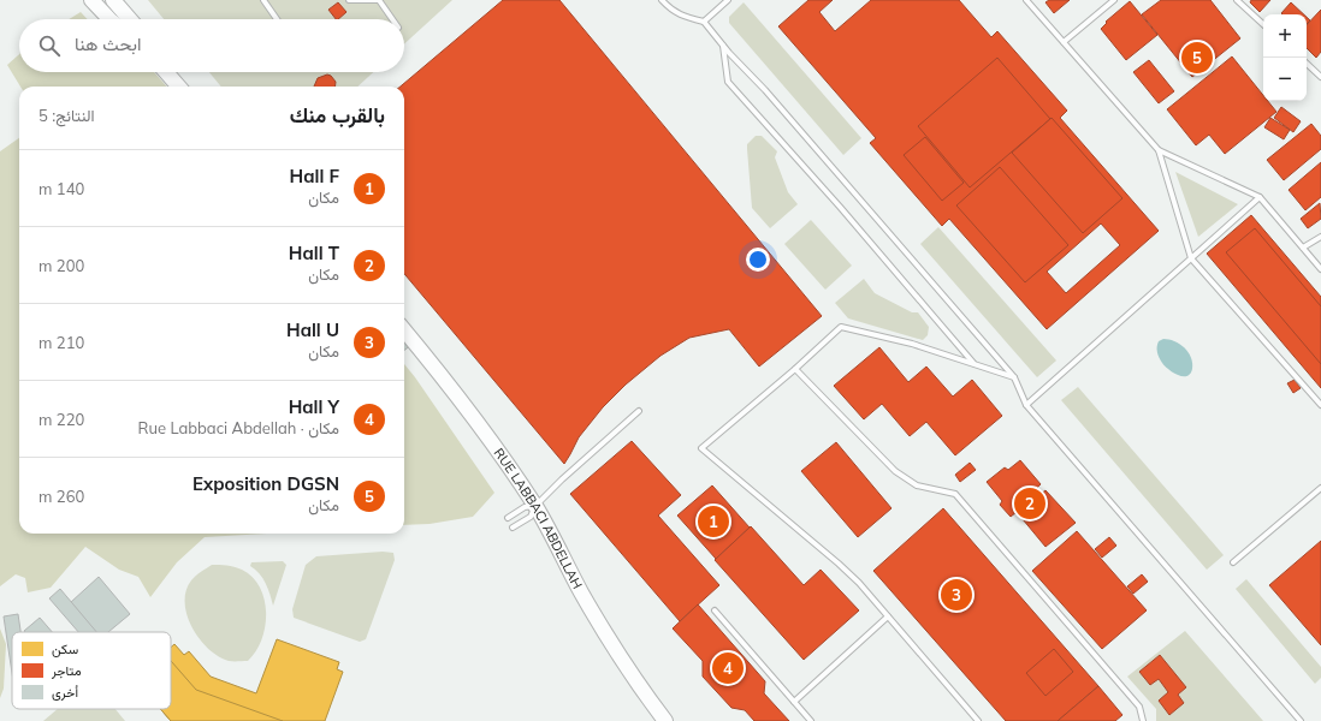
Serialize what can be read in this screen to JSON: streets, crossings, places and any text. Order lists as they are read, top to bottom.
{
  "streets": {
    "street": ["RUE LABBACI ABDELLAH"]
  },
  "legend": ["سكن", "متاجر", "أخرى"],
  "page": {
    "map_buttons": ["+", "−"],
    "search": "ابحث هنا",
    "pins": [
      "5",
      "2",
      "1",
      "3",
      "4"
    ],
    "heading": ["بالقرب منك", "النتائج: 5"],
    "list": [
      {
        "mark": "1",
        "name": "Hall F",
        "note": "مكان",
        "value": "140 m"
      },
      {
        "mark": "2",
        "name": "Hall T",
        "note": "مكان",
        "value": "200 m"
      },
      {
        "mark": "3",
        "name": "Hall U",
        "note": "مكان",
        "value": "210 m"
      },
      {
        "mark": "4",
        "name": "Hall Y",
        "note": "مكان · Rue Labbaci Abdellah",
        "value": "220 m"
      },
      {
        "mark": "5",
        "name": "Exposition DGSN",
        "note": "مكان",
        "value": "260 m"
      }
    ]
  }
}
